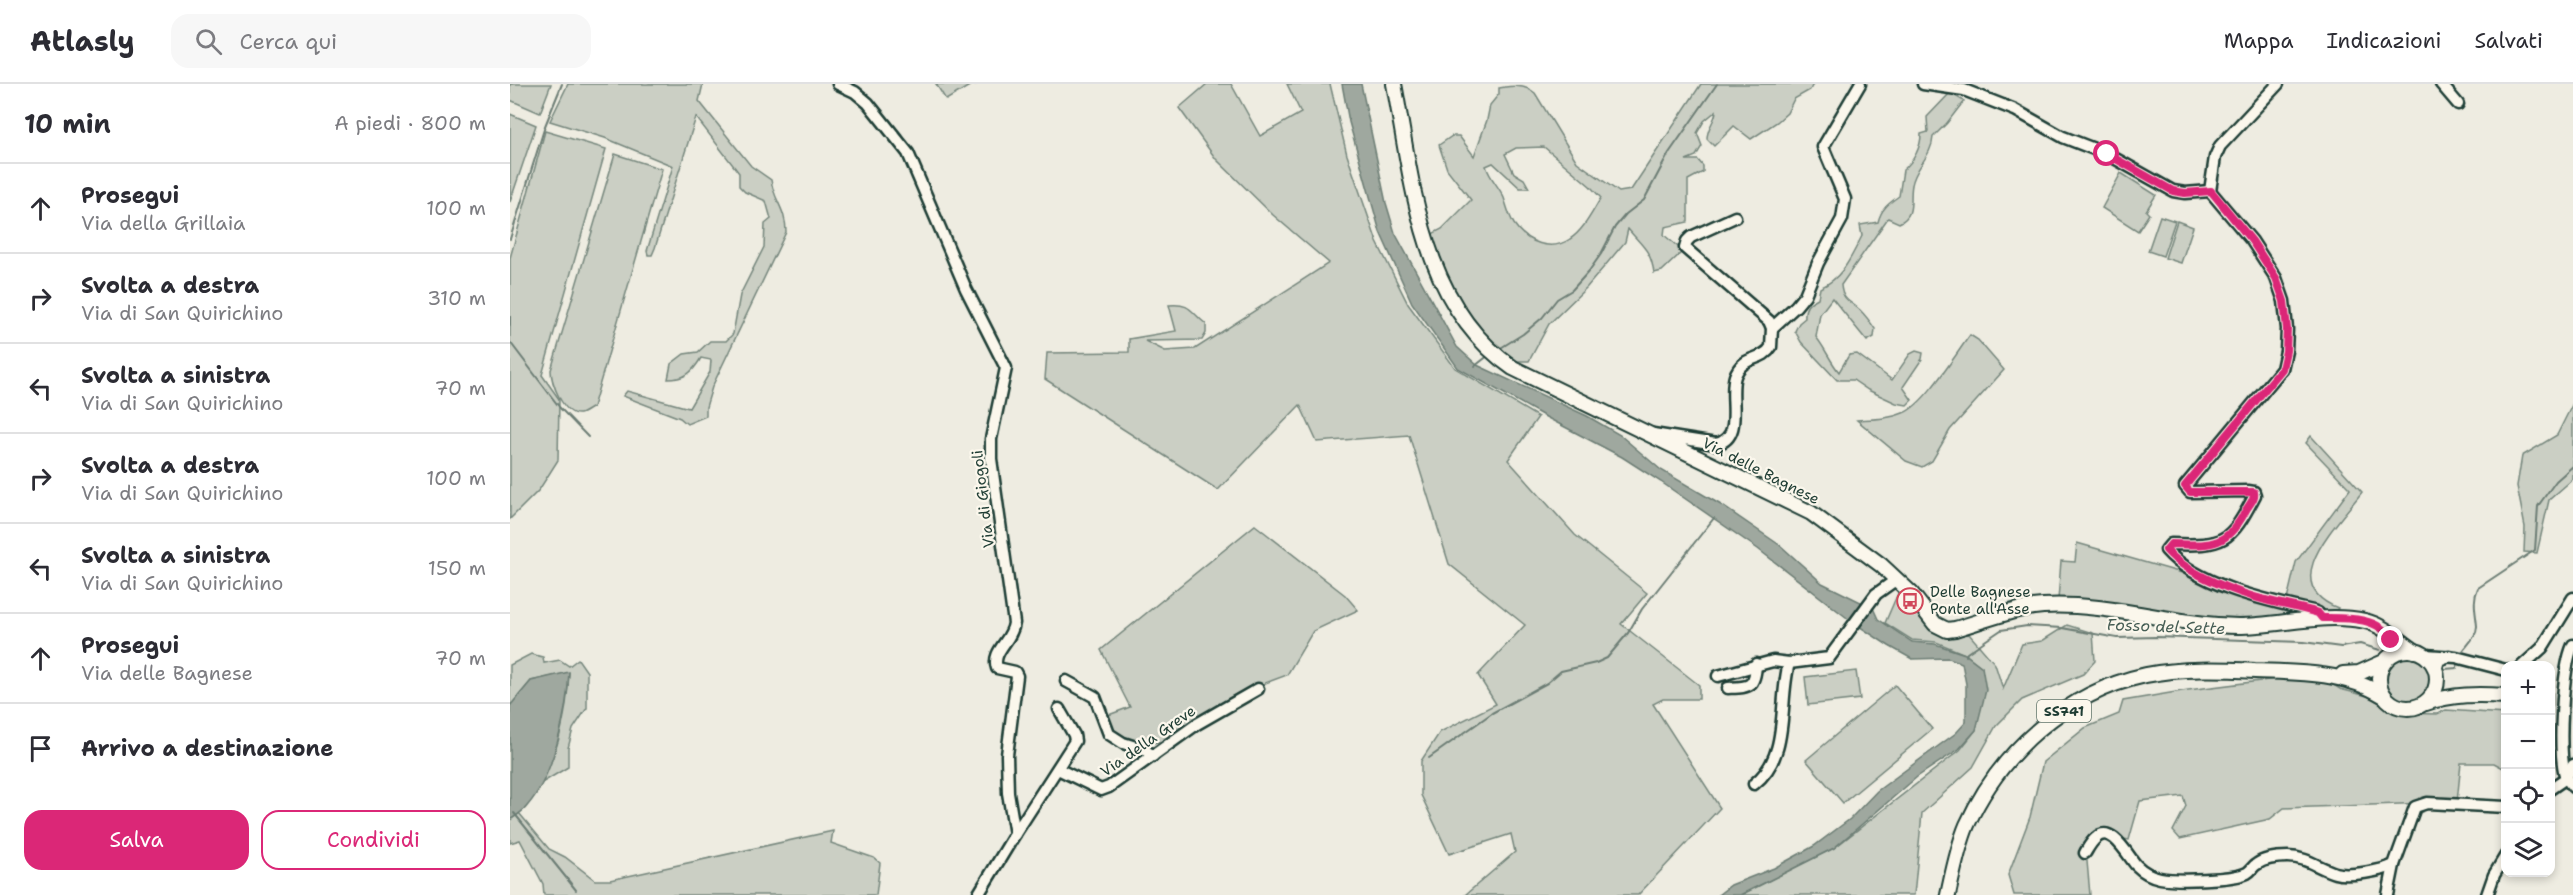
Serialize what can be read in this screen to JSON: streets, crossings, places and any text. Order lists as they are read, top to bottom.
{
  "streets": {
    "main road": ["Via delle Bagnese", "SS741"],
    "street": ["Via di Giogoli", "Via della Greve"]
  },
  "crossings": [
    ["Via delle Bagnese", "SS741"]
  ],
  "water": ["Fosso del Sette"],
  "places": {
    "bus stop": ["Delle Bagnese Ponte all'Asse"]
  },
  "page": {
    "header": "Atlasly",
    "search": "Cerca qui",
    "nav": ["Mappa", "Indicazioni", "Salvati"],
    "heading": ["10 min", "A piedi · 800 m"],
    "list": [
      ["Prosegui", "Via della Grillaia", "100 m"],
      ["Svolta a destra", "Via di San Quirichino", "310 m"],
      ["Svolta a sinistra", "Via di San Quirichino", "70 m"],
      ["Svolta a destra", "Via di San Quirichino", "100 m"],
      ["Svolta a sinistra", "Via di San Quirichino", "150 m"],
      ["Prosegui", "Via delle Bagnese", "70 m"],
      "Arrivo a destinazione"
    ],
    "map_buttons": ["+", "−"],
    "buttons": ["Salva", "Condividi"]
  }
}
